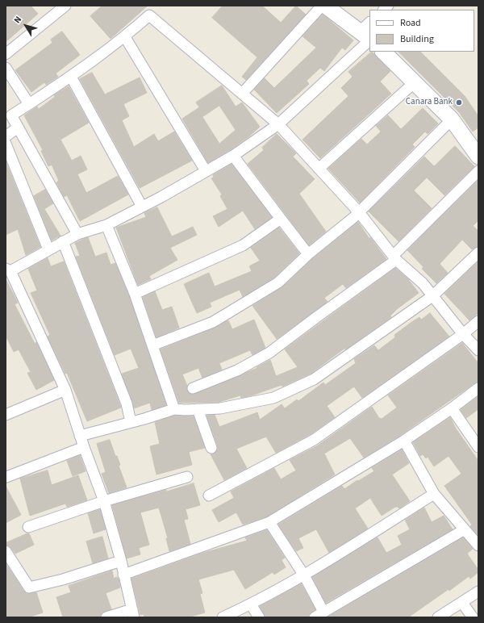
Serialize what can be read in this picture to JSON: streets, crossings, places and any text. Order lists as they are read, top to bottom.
{
  "places": ["Canara Bank"],
  "legend": ["Road", "Building"],
  "north": "top left"
}
